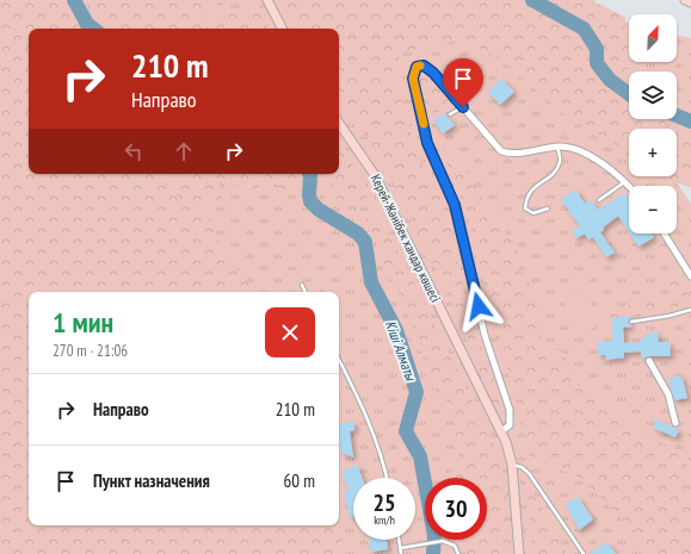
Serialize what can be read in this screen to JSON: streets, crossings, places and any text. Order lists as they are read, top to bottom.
{
  "streets": {
    "main road": ["Керей-Жәнібек хандар көшесі"]
  },
  "water": ["Кіші Алматы"],
  "north": "top right",
  "page": {
    "map_buttons": ["+", "−"],
    "turn": ["210 m", "Направо"],
    "heading": ["1 мин", "270 m · 21:06"],
    "list": [
      {
        "name": "Направо",
        "value": "210 m"
      },
      {
        "name": "Пункт назначения",
        "value": "60 m"
      }
    ],
    "speed": "25 km/h",
    "limit": "30"
  }
}
